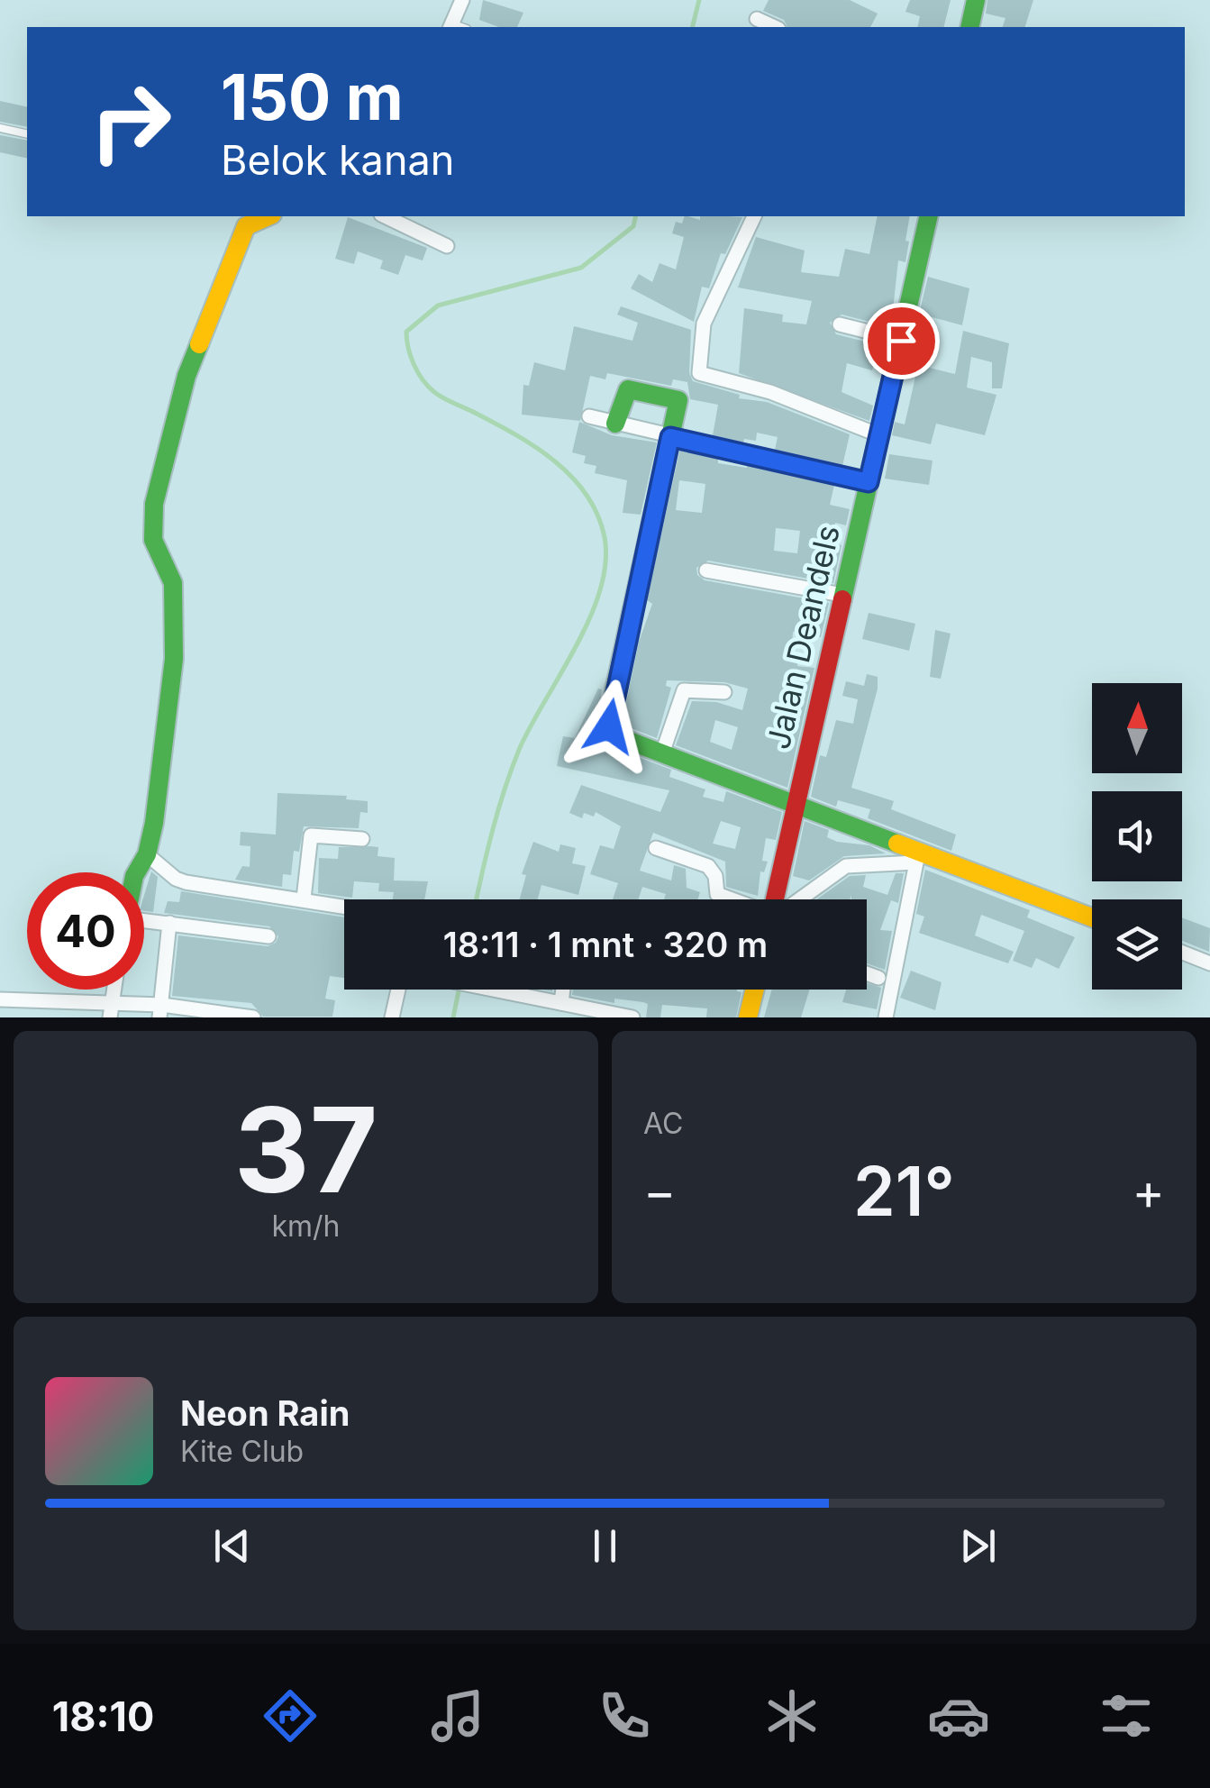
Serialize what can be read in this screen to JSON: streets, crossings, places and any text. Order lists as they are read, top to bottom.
{
  "streets": {
    "street": ["Jalan Deandels"]
  },
  "north": "top",
  "page": {
    "turn": ["150 m", "Belok kanan"],
    "limit": "40",
    "trip": "18:11 · 1 mnt · 320 m",
    "tile": [
      ["37", "km/h"],
      "AC"
    ],
    "heat": ["−", "21°", "+"],
    "song": ["Neon Rain", "Kite Club"],
    "tabs": "18:10"
  }
}
